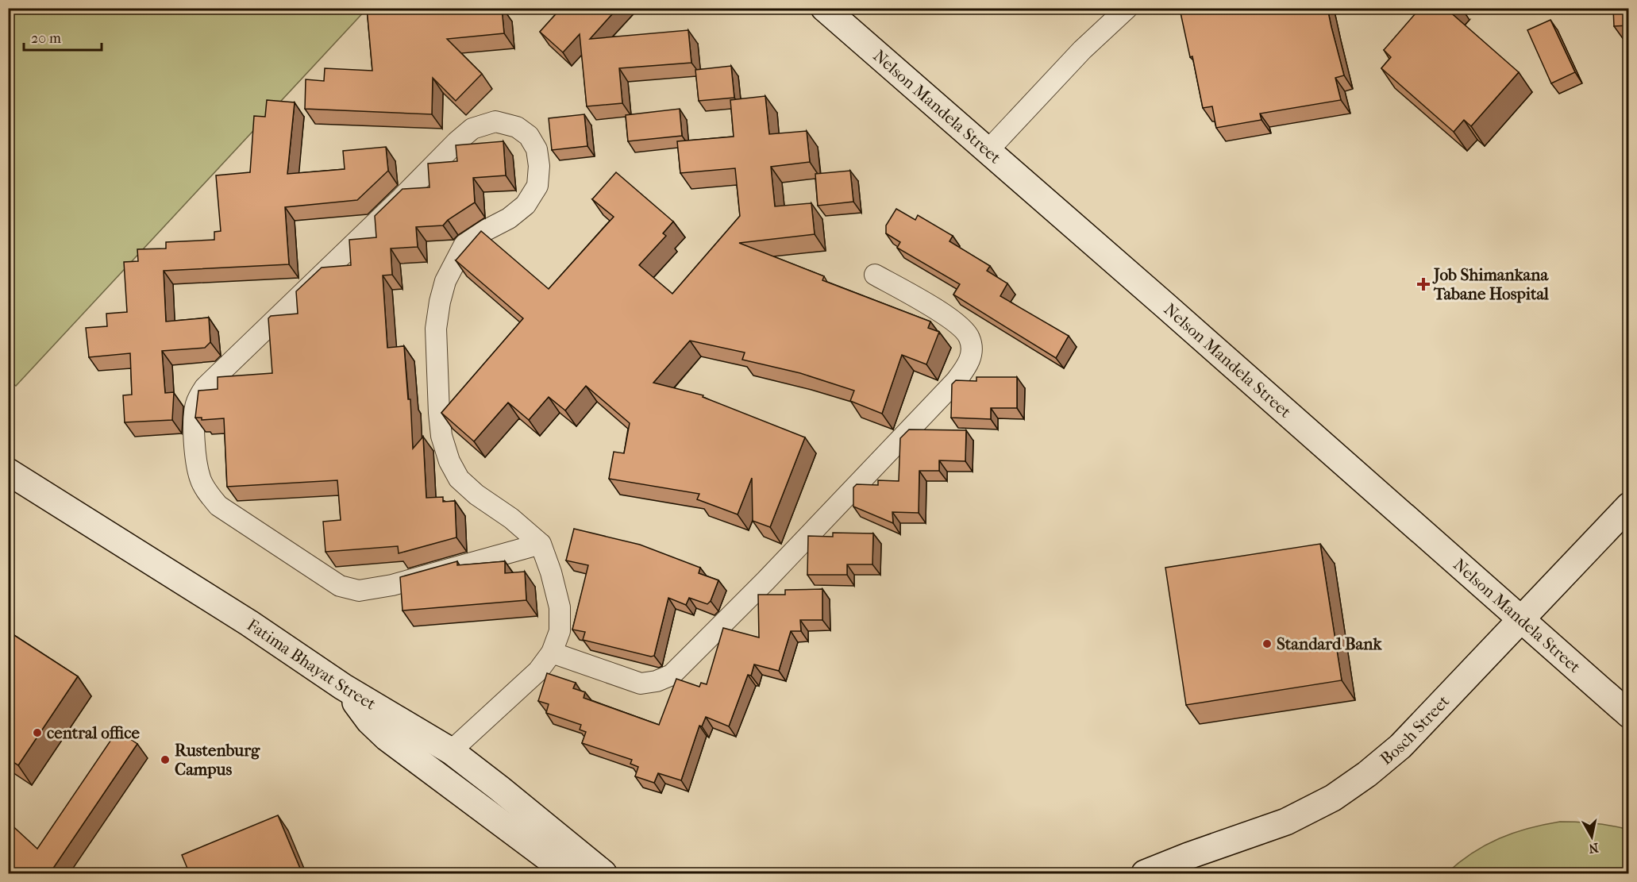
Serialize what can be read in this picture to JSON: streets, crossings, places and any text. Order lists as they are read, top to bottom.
{
  "streets": {
    "main road": ["Nelson Mandela Street", "Fatima Bhayat Street", "Bosch Street"]
  },
  "crossings": [
    ["Nelson Mandela Street", "Bosch Street"]
  ],
  "places": {
    "health": ["Job Shimankana Tabane Hospital"],
    "other": ["Standard Bank", "central office", "Rustenburg Campus"]
  },
  "scale_bar": "20 m",
  "north": "bottom"
}
